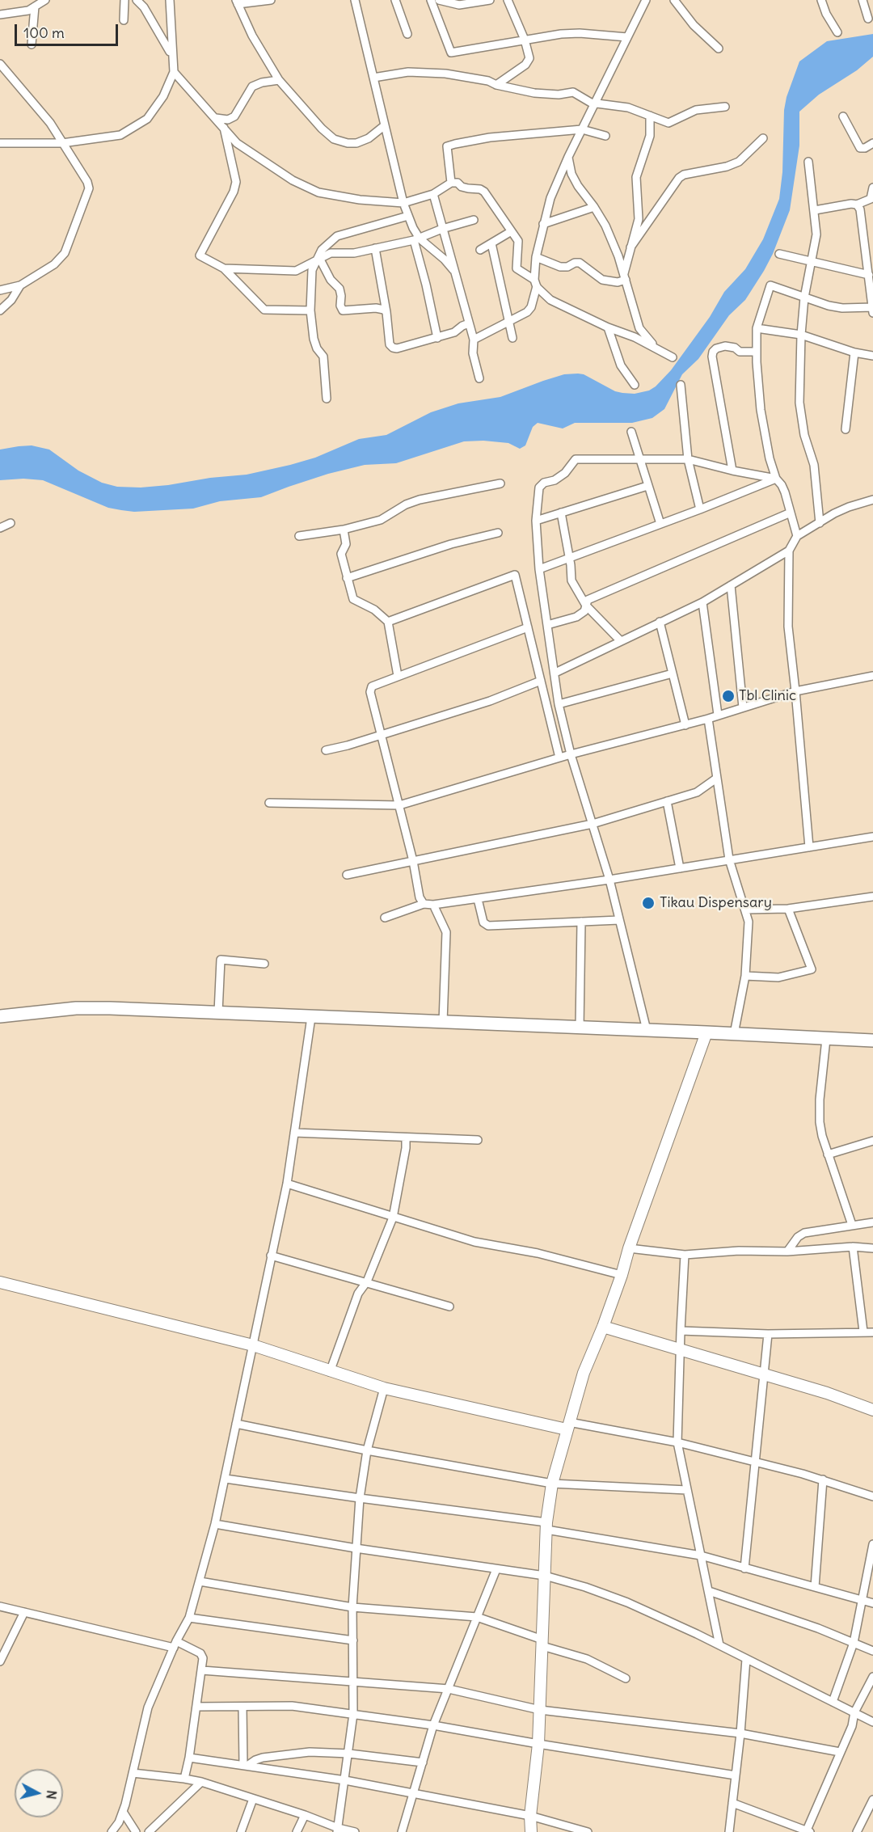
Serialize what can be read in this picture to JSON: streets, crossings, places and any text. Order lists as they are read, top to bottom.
{
  "places": ["Tbl Clinic", "Tikau Dispensary"],
  "scale_bar": "100 m",
  "north": "right"
}
